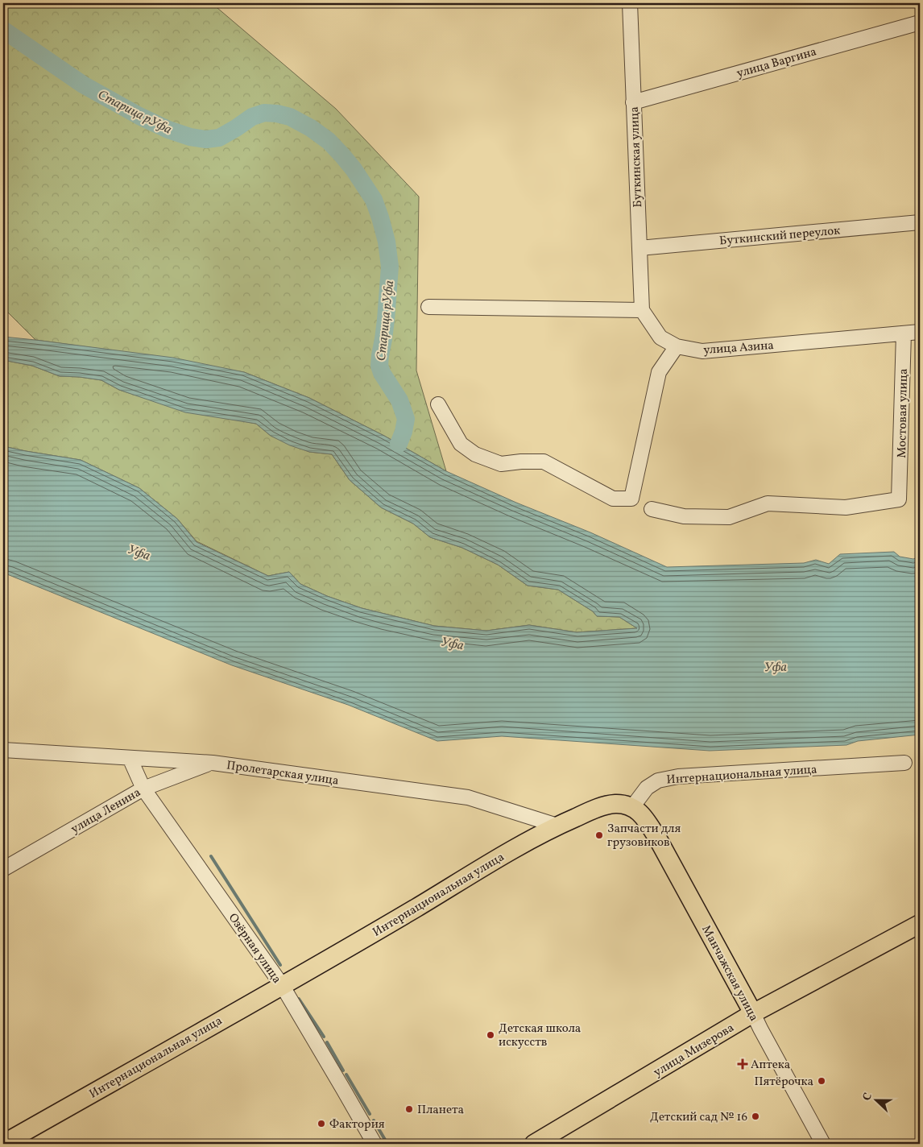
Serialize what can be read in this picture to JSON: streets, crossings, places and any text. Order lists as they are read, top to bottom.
{
  "streets": {
    "main road": ["Интернациональная улица", "Манчажская улица", "улица Мизерова"],
    "street": [
      "улица Варгина",
      "Буткинская улица",
      "Буткинский переулок",
      "улица Азина",
      "Мостовая улица",
      "Пролетарская улица",
      "улица Ленина",
      "Озёрная улица"
    ]
  },
  "crossings": [
    ["улица Варгина", "Буткинская улица"],
    ["Буткинская улица", "Буткинский переулок"],
    ["Буткинская улица", "улица Азина"],
    ["улица Азина", "Мостовая улица"],
    ["Пролетарская улица", "Интернациональная улица"],
    ["Пролетарская улица", "улица Ленина"],
    ["Пролетарская улица", "Озёрная улица"],
    ["Интернациональная улица", "Озёрная улица"],
    ["Интернациональная улица", "Манчажская улица"],
    ["улица Ленина", "Озёрная улица"],
    ["Манчажская улица", "улица Мизерова"]
  ],
  "water": ["Старица р.Уфа", "Уфа"],
  "places": {
    "other": [
      "Запчасти для грузовиков",
      "Детская школа искусств",
      "Пятёрочка",
      "Планета",
      "Детский сад № 16",
      "Фактория"
    ],
    "health": ["Аптека"]
  },
  "north": "left"
}
